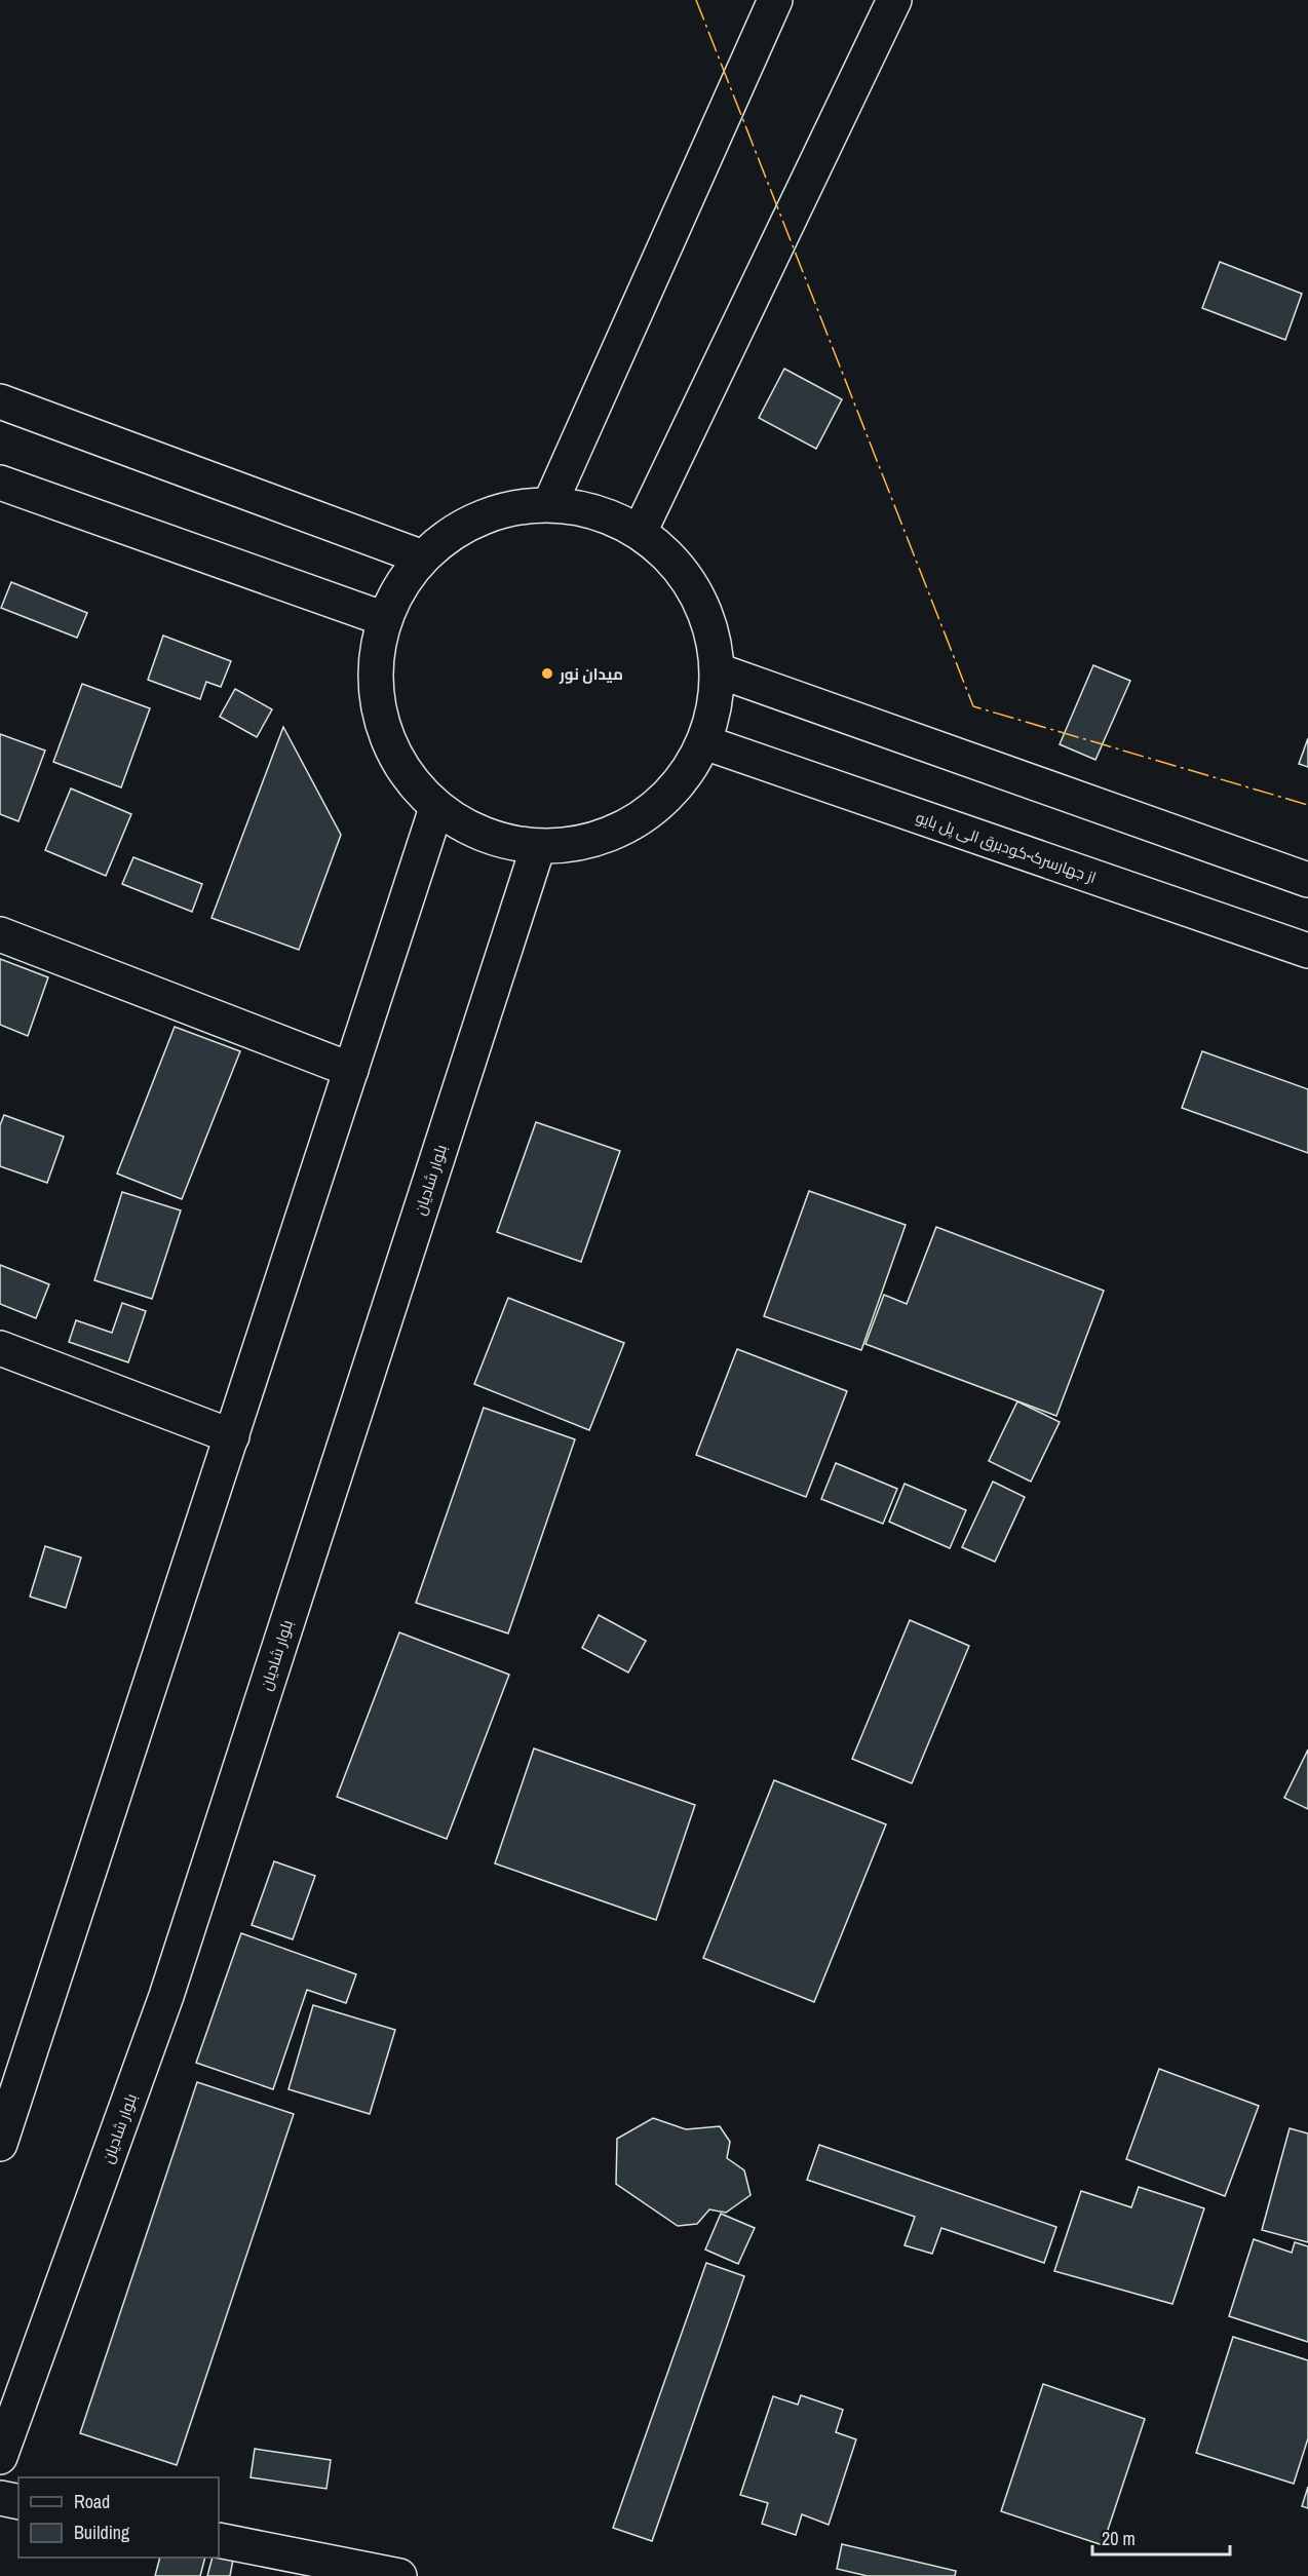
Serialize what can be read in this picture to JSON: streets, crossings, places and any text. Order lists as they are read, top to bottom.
{
  "streets": {
    "main road": ["از جهارسرک-کودبرق الی پل بایو", "بلوار شادیان"]
  },
  "places": ["میدان نور"],
  "legend": ["Road", "Building"],
  "scale_bar": "20 m"
}
